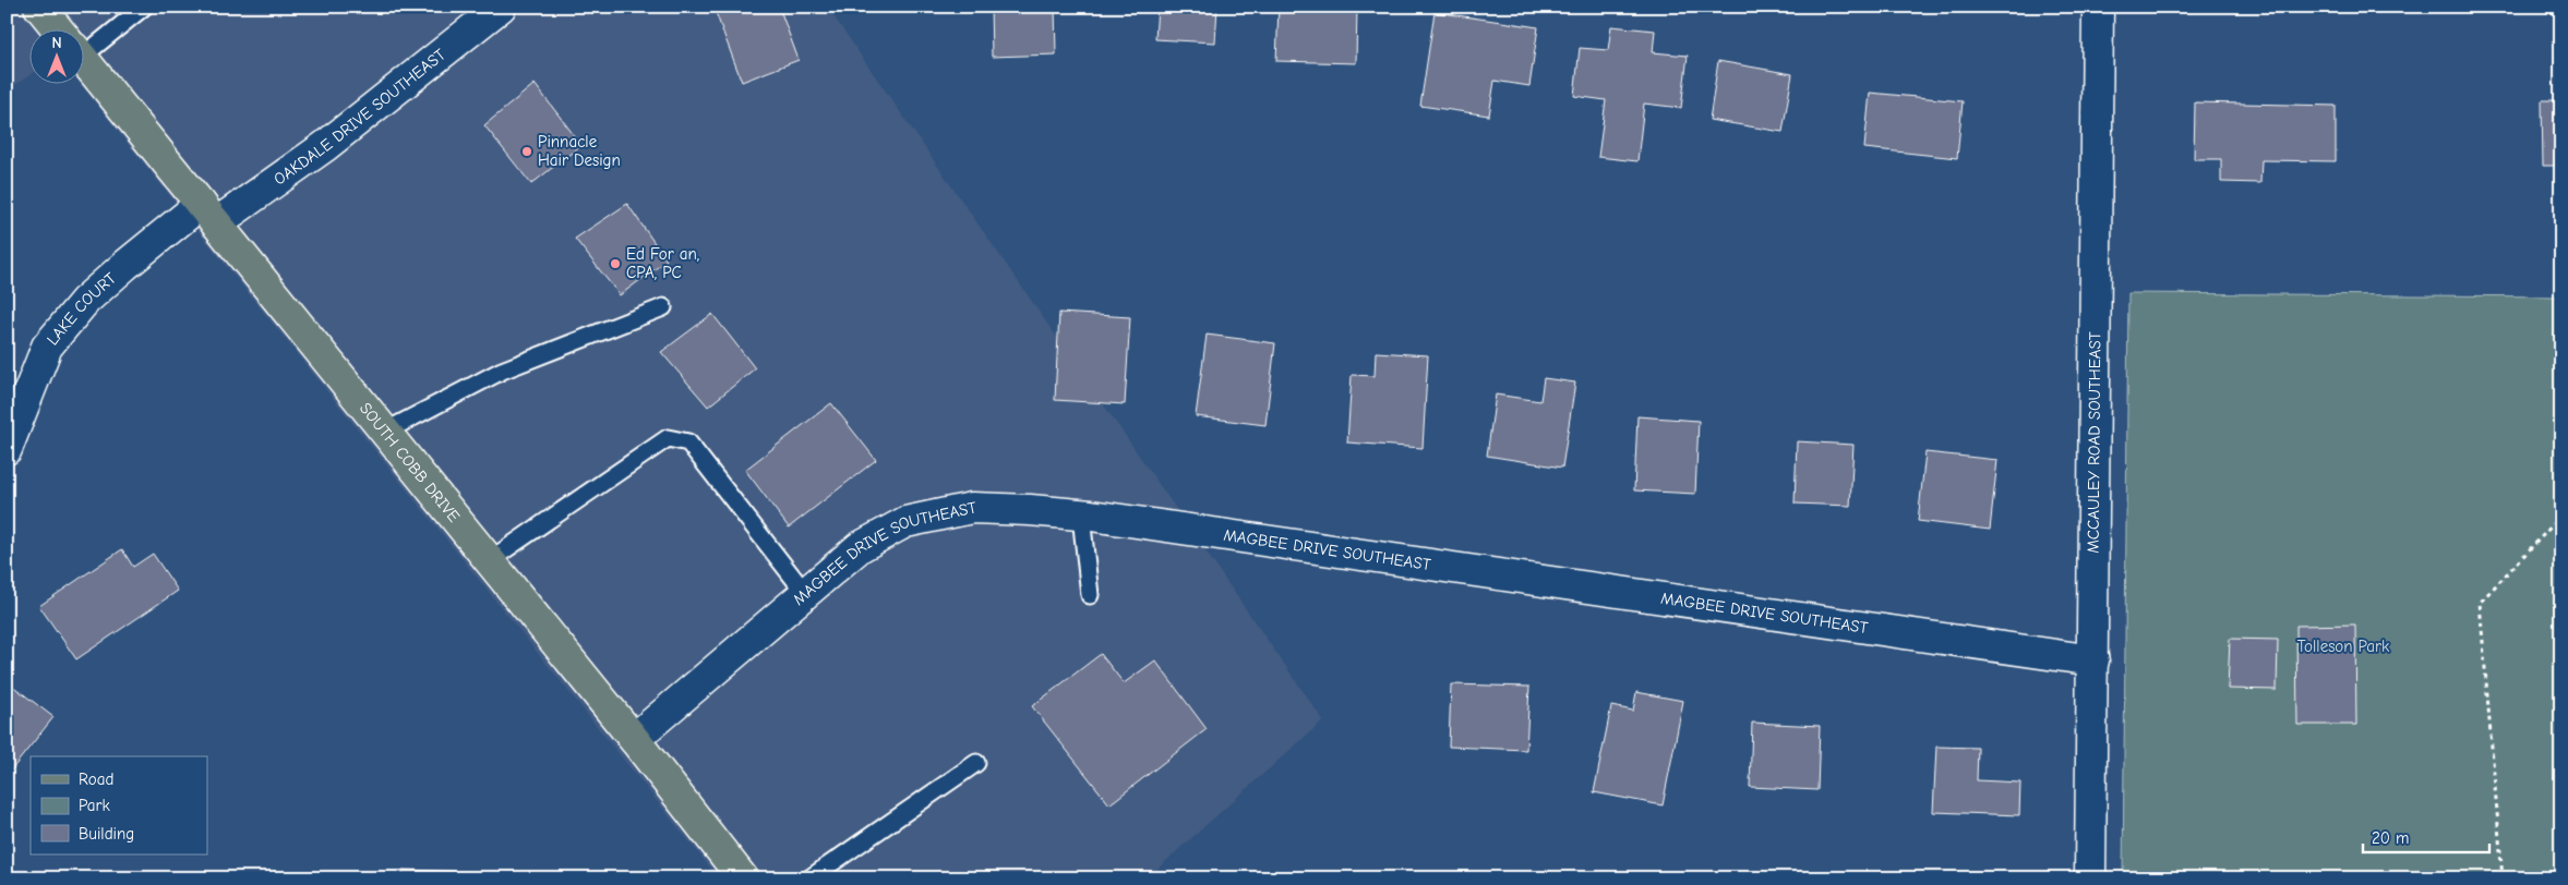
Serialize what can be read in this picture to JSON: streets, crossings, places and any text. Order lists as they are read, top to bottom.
{
  "streets": {
    "main road": ["SOUTH COBB DRIVE"],
    "street": [
      "OAKDALE DRIVE SOUTHEAST",
      "LAKE COURT",
      "MCCAULEY ROAD SOUTHEAST",
      "MAGBEE DRIVE SOUTHEAST"
    ]
  },
  "crossings": [
    ["OAKDALE DRIVE SOUTHEAST", "LAKE COURT"],
    ["OAKDALE DRIVE SOUTHEAST", "SOUTH COBB DRIVE"],
    ["LAKE COURT", "SOUTH COBB DRIVE"],
    ["MCCAULEY ROAD SOUTHEAST", "MAGBEE DRIVE SOUTHEAST"],
    ["SOUTH COBB DRIVE", "MAGBEE DRIVE SOUTHEAST"]
  ],
  "parks": ["Tolleson Park"],
  "places": ["Pinnacle Hair Design", "Ed For an, CPA, PC"],
  "legend": ["Road", "Park", "Building"],
  "scale_bar": "20 m",
  "north": "top"
}
